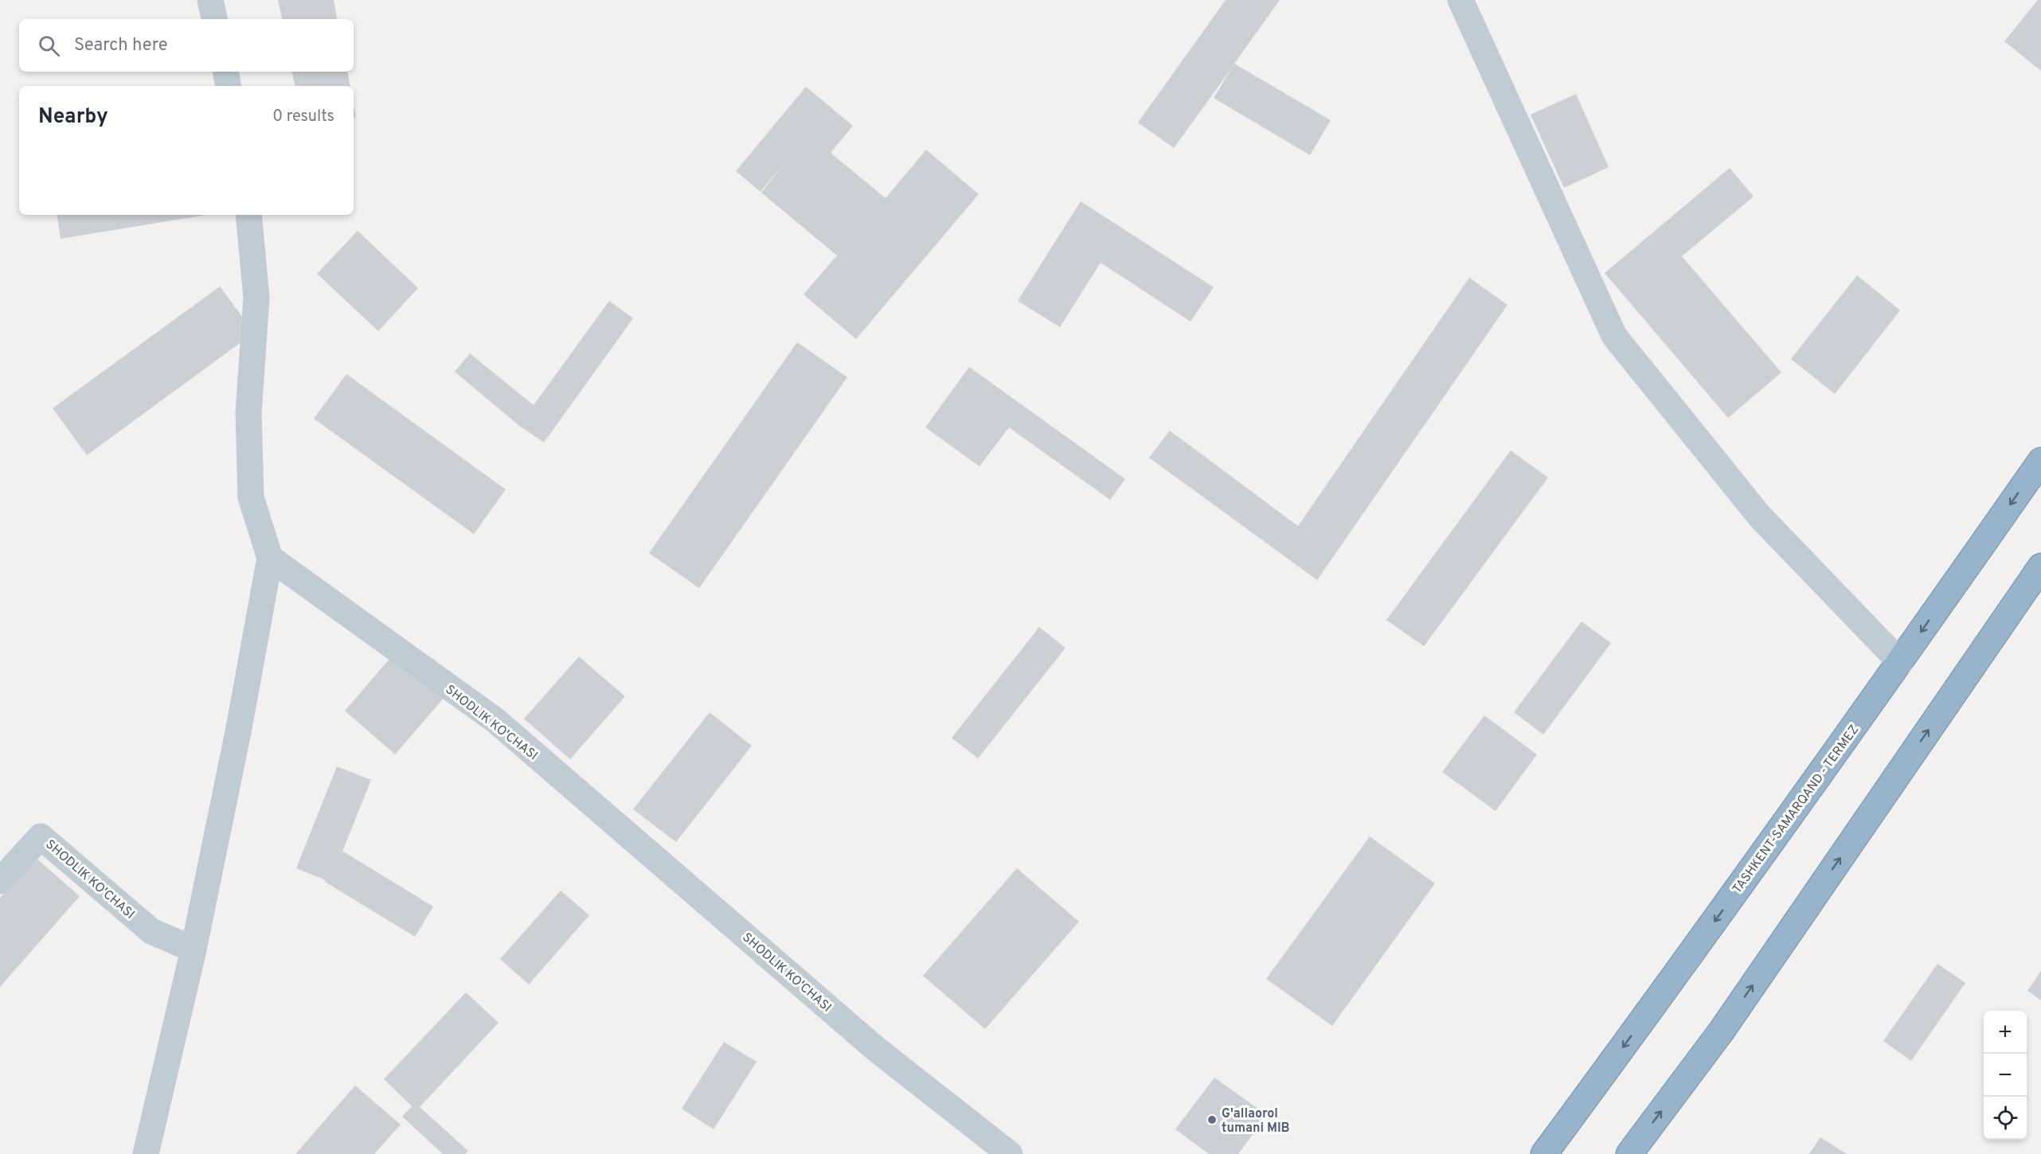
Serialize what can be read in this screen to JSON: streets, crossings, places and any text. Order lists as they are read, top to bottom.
{
  "streets": {
    "highway": ["TASHKENT-SAMARQAND - TERMEZ"],
    "street": ["SHODLIK KO'CHASI"]
  },
  "places": ["G'allaorol tumani MIB"],
  "page": {
    "search": "Search here",
    "heading": ["Nearby", "0 results"],
    "map_buttons": ["+", "−"]
  }
}
